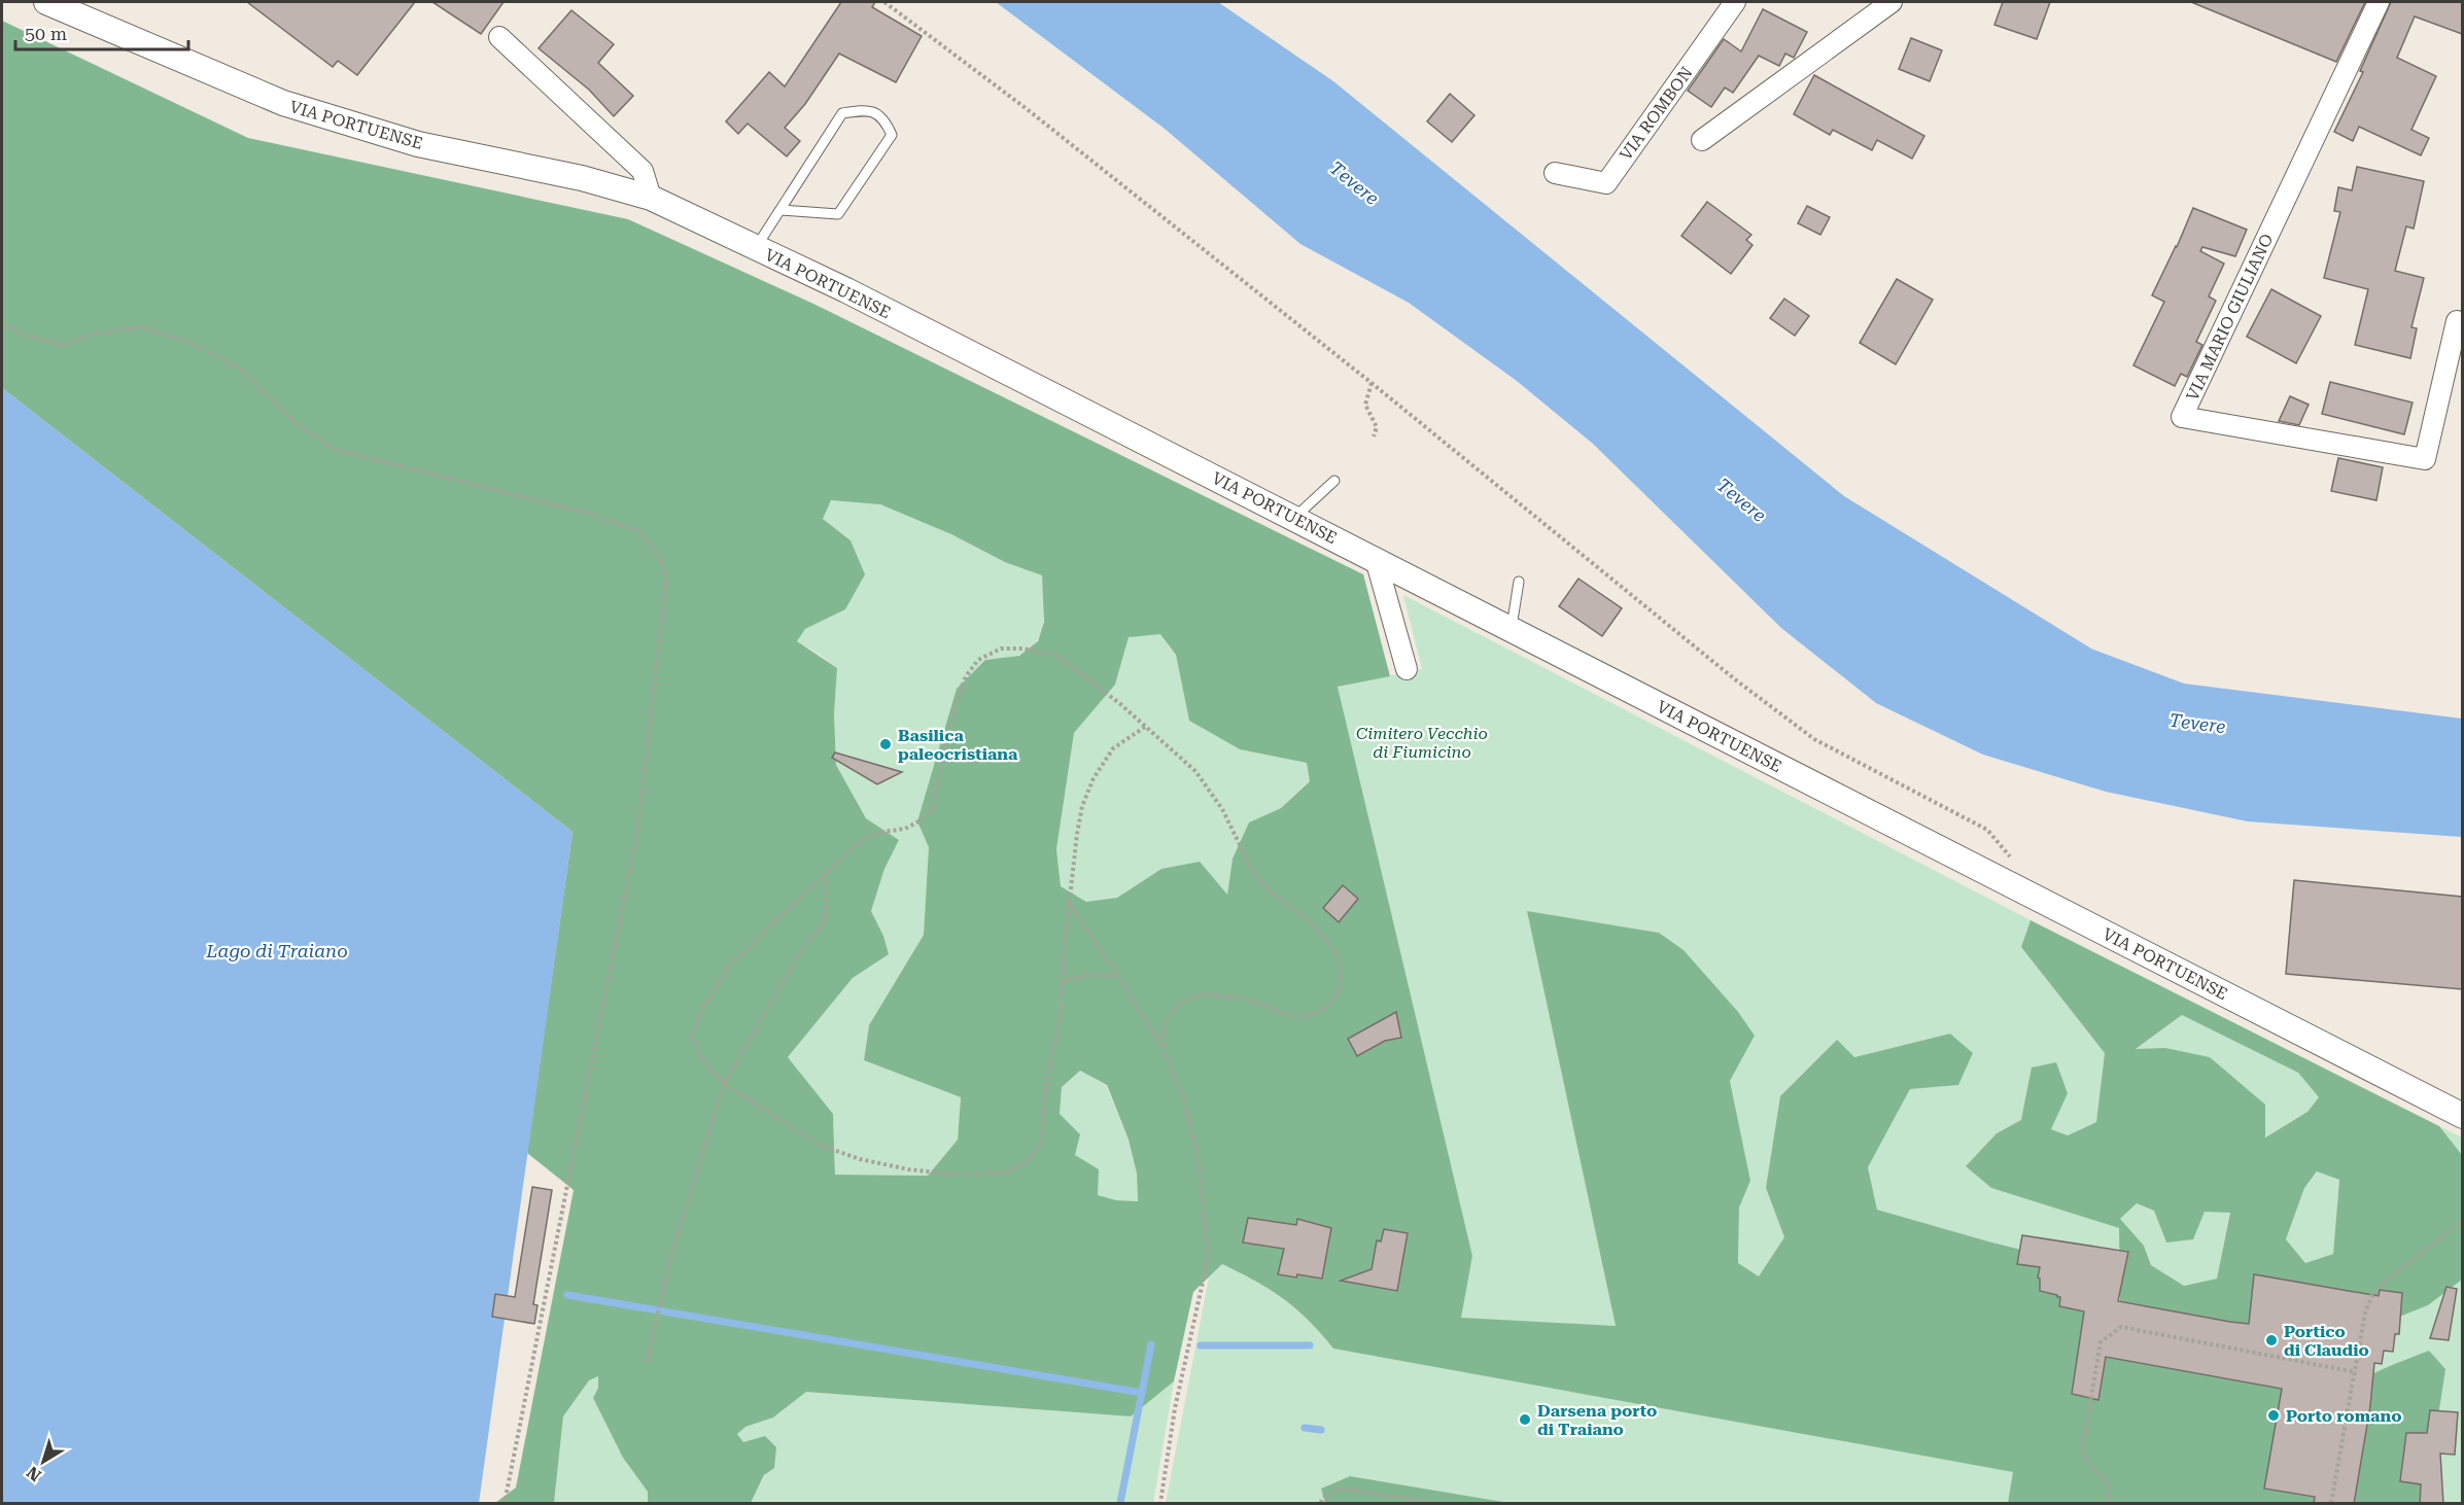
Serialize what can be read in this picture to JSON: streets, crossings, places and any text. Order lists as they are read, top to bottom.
{
  "streets": {
    "street": ["VIA ROMBON", "VIA PORTUENSE", "VIA MARIO GIULIANO"]
  },
  "water": ["Tevere", "Lago di Traiano"],
  "parks": ["Cimitero Vecchio di Fiumicino"],
  "places": [
    "Basilica paleocristiana",
    "Portico di Claudio",
    "Porto romano",
    "Darsena porto di Traiano"
  ],
  "scale_bar": "50 m",
  "north": "bottom left"
}
